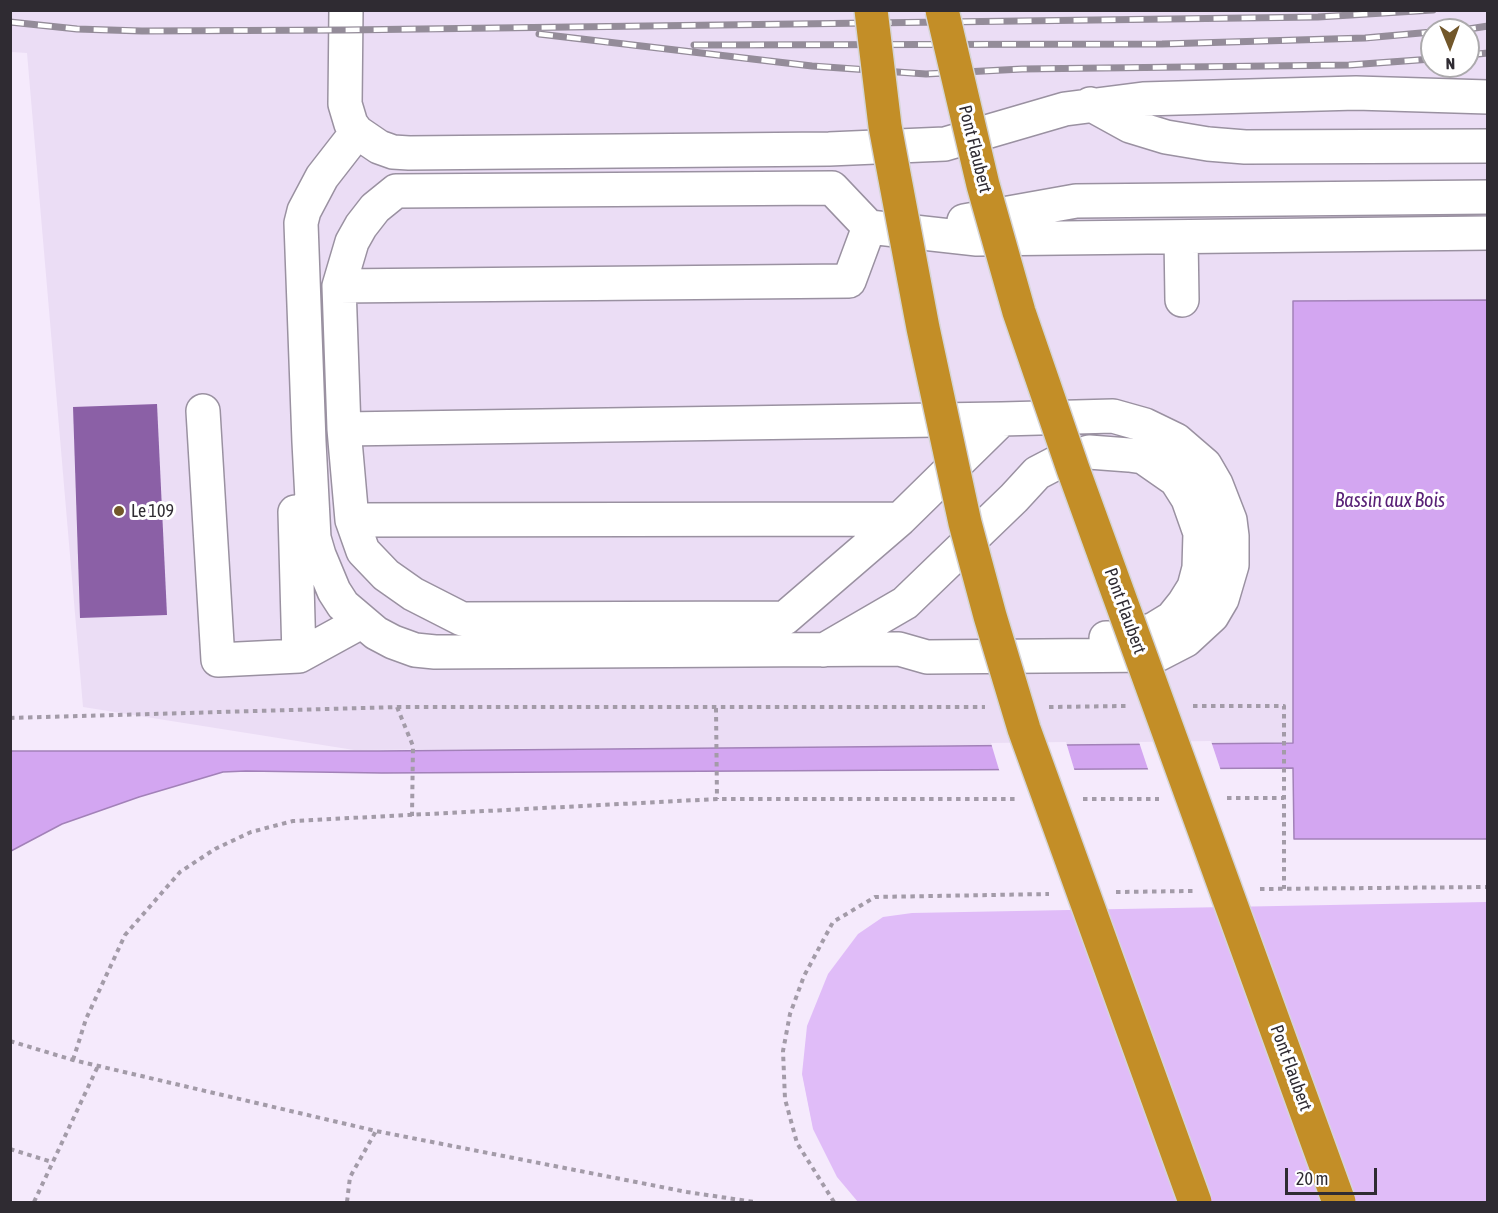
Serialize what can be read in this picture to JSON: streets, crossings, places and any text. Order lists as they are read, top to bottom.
{
  "streets": {
    "highway": ["Pont Flaubert"]
  },
  "water": ["Bassin aux Bois"],
  "places": ["Le 109"],
  "scale_bar": "20 m",
  "north": "bottom"
}
